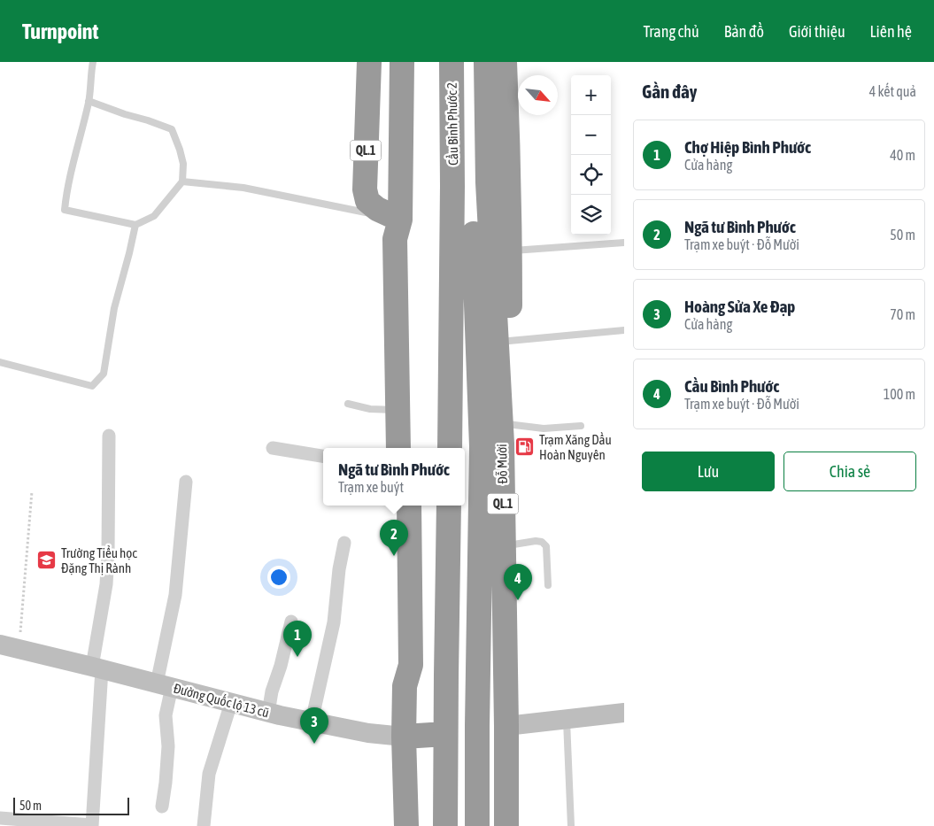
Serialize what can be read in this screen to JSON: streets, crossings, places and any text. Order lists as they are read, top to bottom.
{
  "streets": {
    "highway": [
      "Cầu Bình Phước 2",
      "QL.1",
      "Đỗ Mười",
      "Đường Quốc lộ 13 cũ"
    ]
  },
  "crossings": [
    ["Cầu Bình Phước 2", "QL.1"],
    ["Cầu Bình Phước 2", "Đỗ Mười"],
    ["QL.1", "Đỗ Mười"]
  ],
  "places": {
    "fuel station": ["Trạm Xăng Dầu Hoàn Nguyên"],
    "school or university": ["Trường Tiểu học Đặng Thị Rành"]
  },
  "scale_bar": "50 m",
  "north": "bottom right",
  "page": {
    "header": "Turnpoint",
    "nav": [
      "Trang chủ",
      "Bản đồ",
      "Giới thiệu",
      "Liên hệ"
    ],
    "heading": ["Gần đây", "4 kết quả"],
    "map_buttons": ["+", "−"],
    "list": [
      {
        "mark": "1",
        "name": "Chợ Hiệp Bình Phước",
        "note": "Cửa hàng",
        "value": "40 m"
      },
      {
        "mark": "2",
        "name": "Ngã tư Bình Phước",
        "note": "Trạm xe buýt · Đỗ Mười",
        "value": "50 m"
      },
      {
        "mark": "3",
        "name": "Hoàng Sửa Xe Đạp",
        "note": "Cửa hàng",
        "value": "70 m"
      },
      {
        "mark": "4",
        "name": "Cầu Bình Phước",
        "note": "Trạm xe buýt · Đỗ Mười",
        "value": "100 m"
      }
    ],
    "buttons": ["Lưu", "Chia sẻ"],
    "popup": ["Ngã tư Bình Phước", "Trạm xe buýt"],
    "pins": [
      "2",
      "4",
      "1",
      "3"
    ],
    "scale": "50 m"
  }
}
